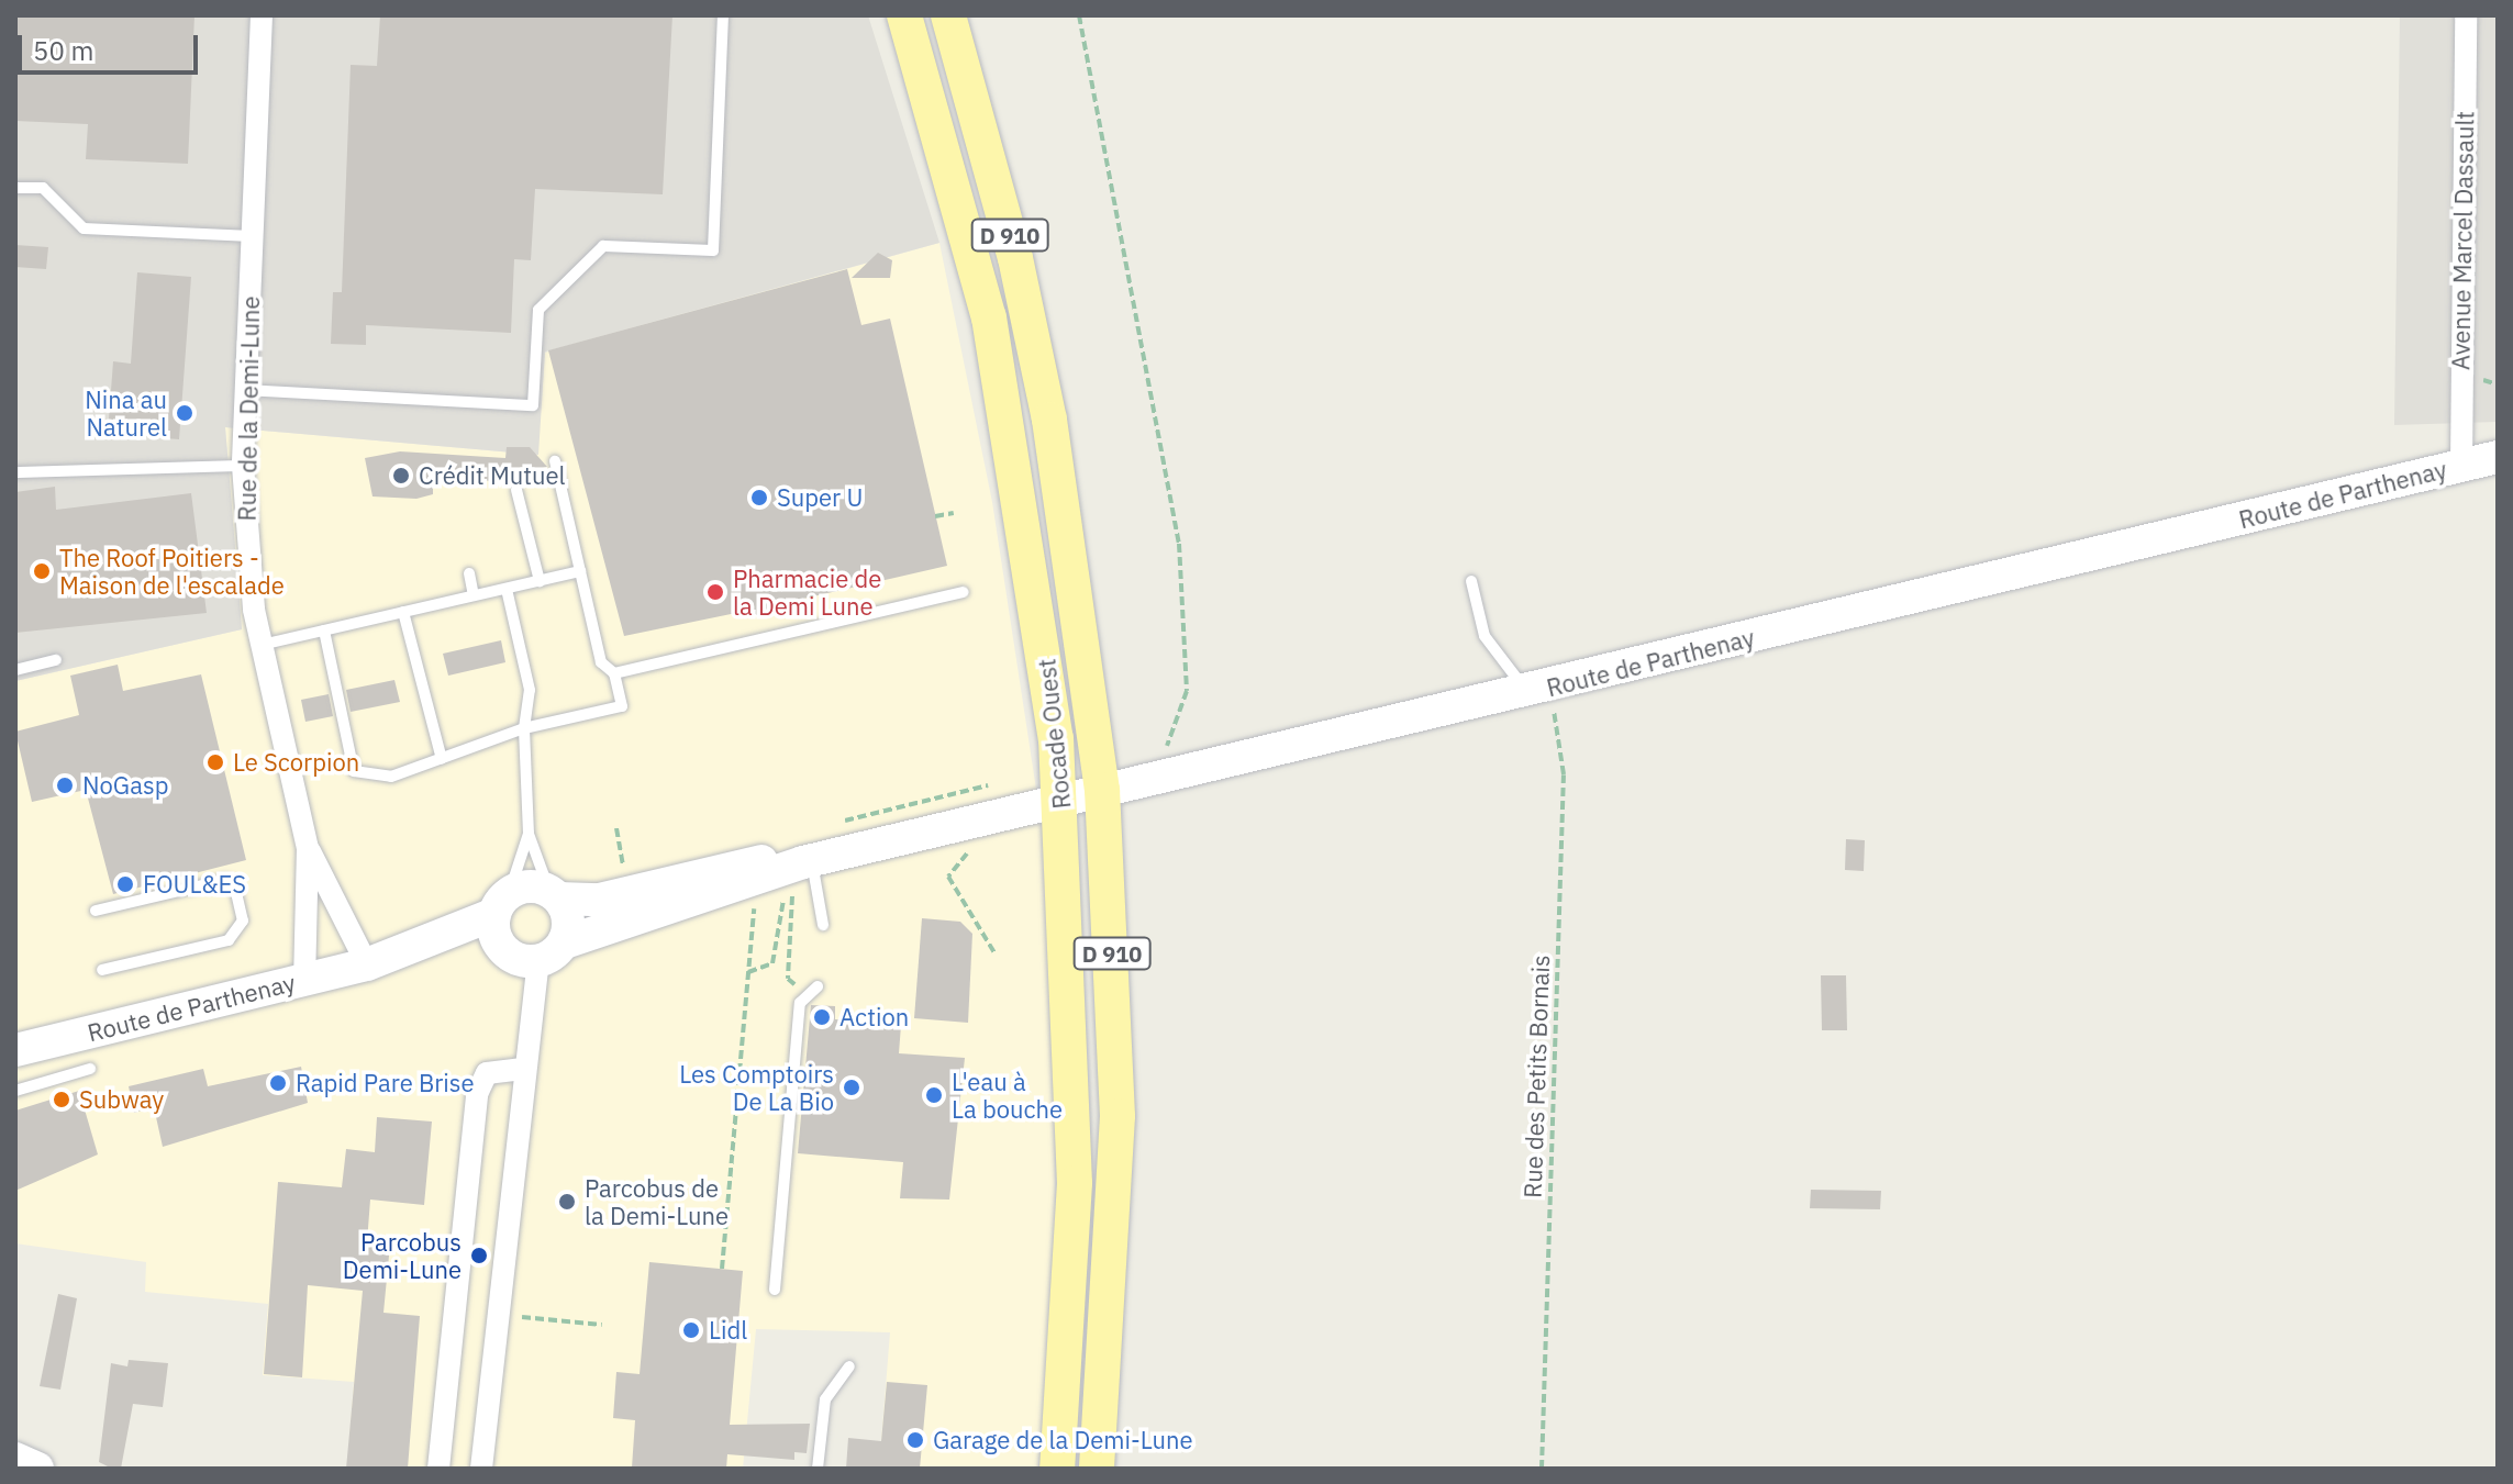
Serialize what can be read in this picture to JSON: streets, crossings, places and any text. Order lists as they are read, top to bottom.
{
  "streets": {
    "main road": ["D 910", "Route de Parthenay", "Rocade Ouest"],
    "street": ["Avenue Marcel Dassault", "Rue de la Demi-Lune"],
    "path": ["Rue des Petits Bornais"]
  },
  "crossings": [
    ["D 910", "Route de Parthenay"],
    ["D 910", "Rocade Ouest"],
    ["Avenue Marcel Dassault", "Route de Parthenay"],
    ["Rue de la Demi-Lune", "Route de Parthenay"],
    ["Route de Parthenay", "Rocade Ouest"],
    ["Route de Parthenay", "Rue des Petits Bornais"]
  ],
  "places": [
    "Nina au Naturel",
    "Crédit Mutuel",
    "Super U",
    "The Roof Poitiers - Maison de l'escalade",
    "Pharmacie de la Demi Lune",
    "Le Scorpion",
    "NoGasp",
    "FOUL&ES",
    "Action",
    "Rapid Pare Brise",
    "Les Comptoirs De La Bio",
    "L'eau à La bouche",
    "Subway",
    "Parcobus de la Demi-Lune",
    "Parcobus Demi-Lune",
    "Lidl",
    "Garage de la Demi-Lune"
  ],
  "scale_bar": "50 m"
}
